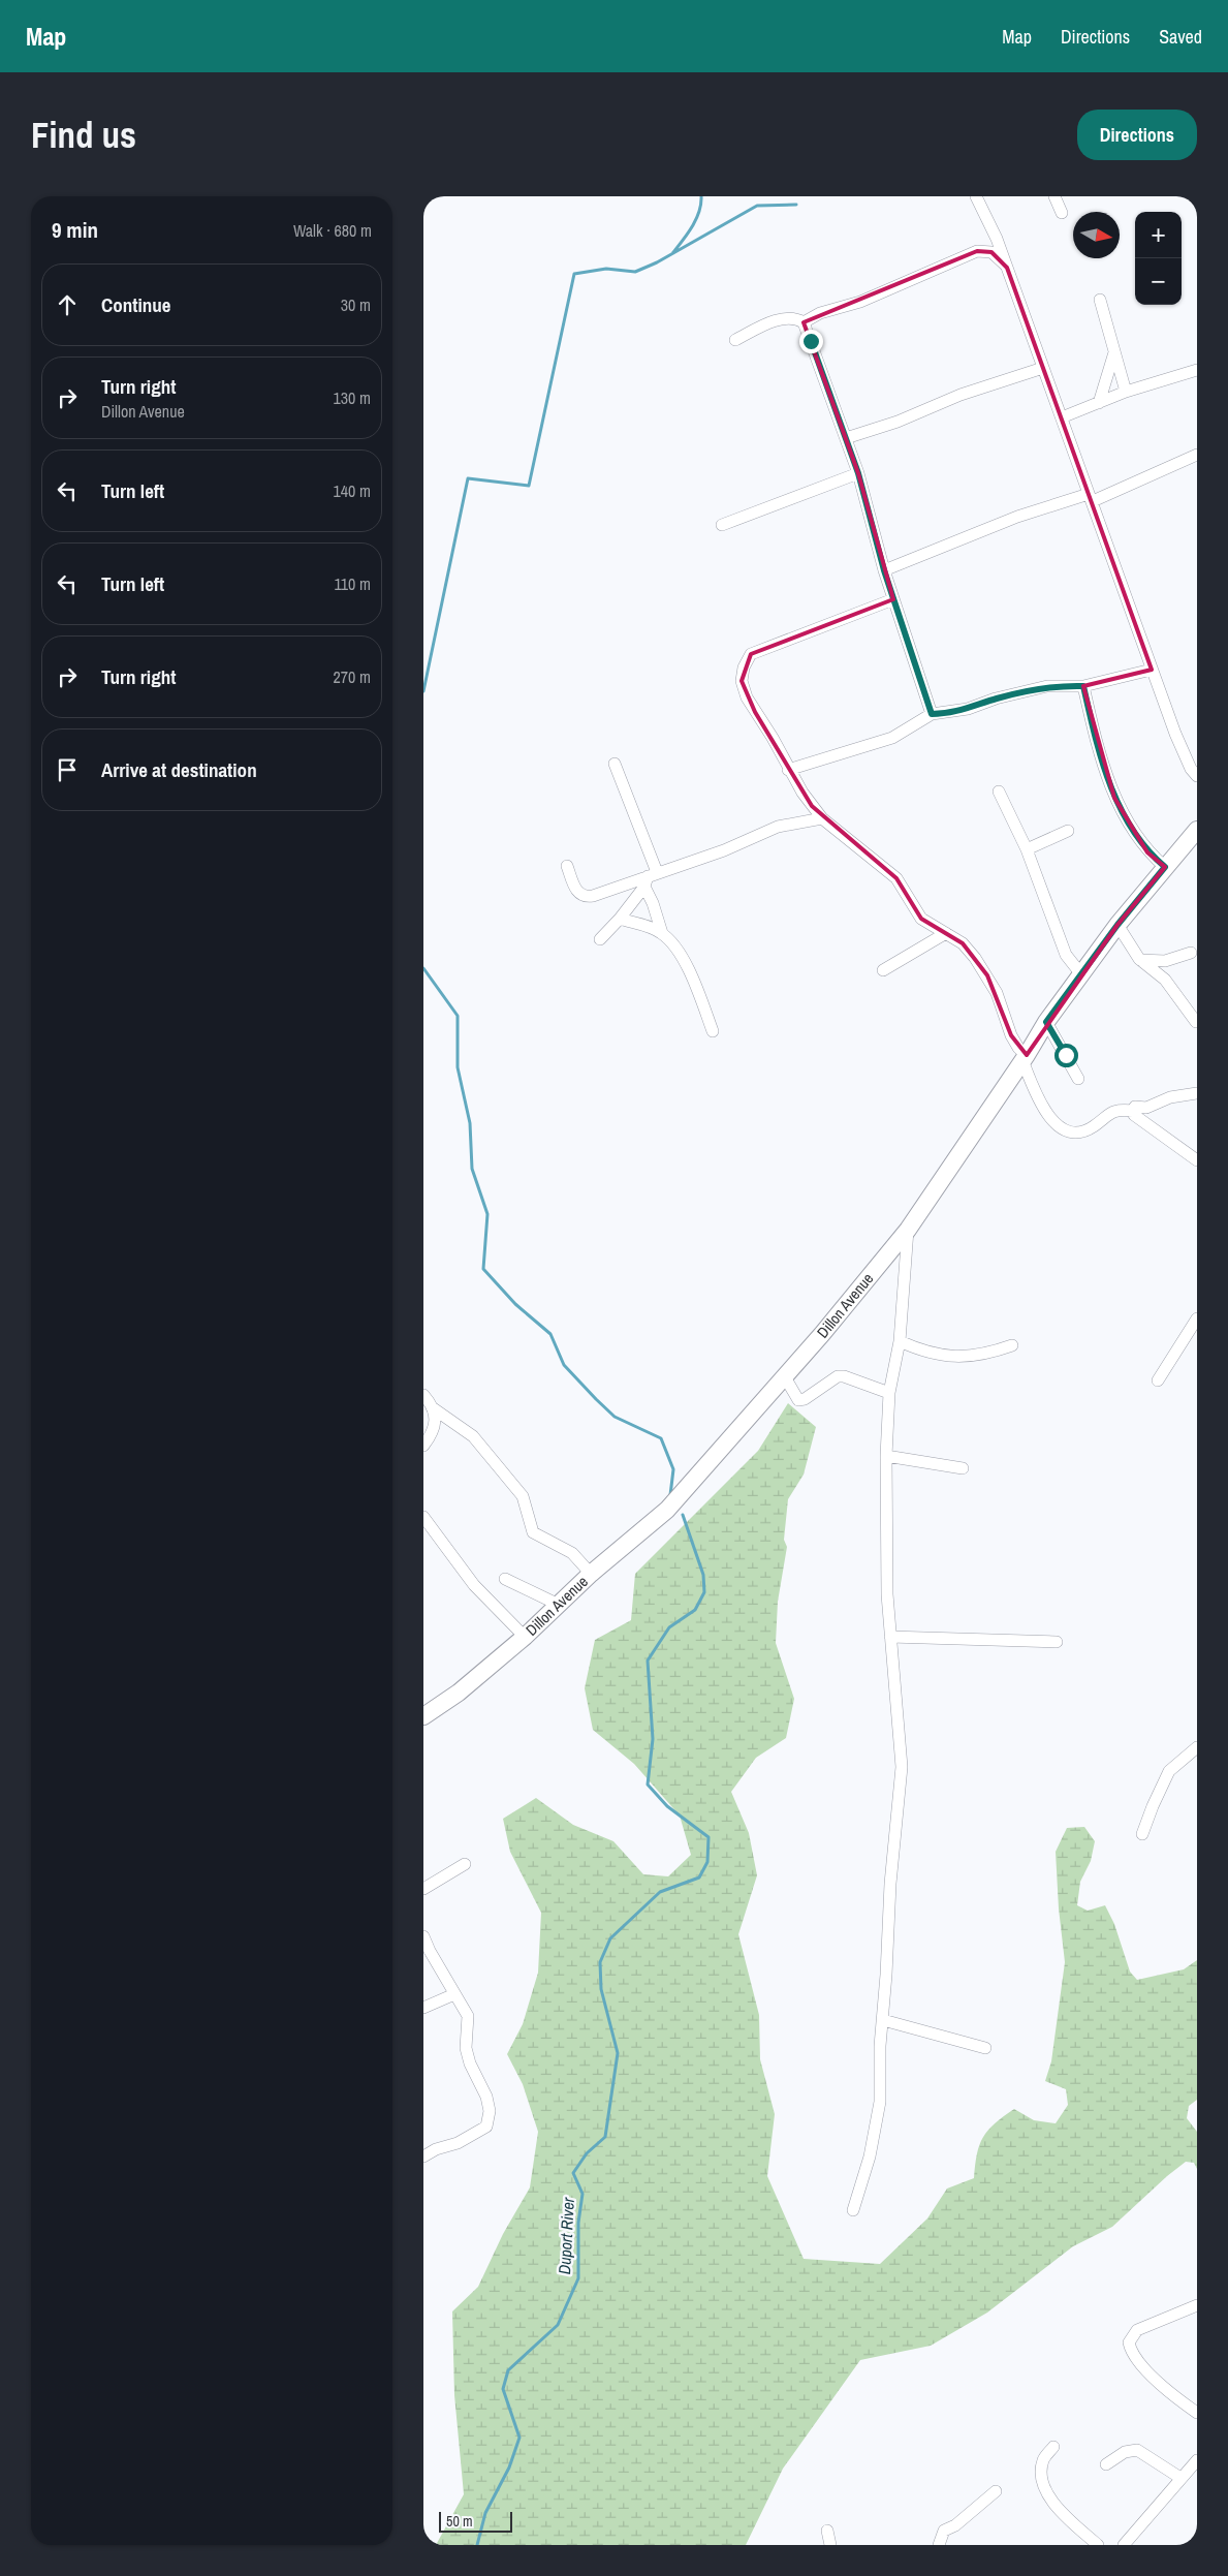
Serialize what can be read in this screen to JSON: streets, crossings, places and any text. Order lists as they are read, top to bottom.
{
  "streets": {
    "street": ["Dillon Avenue"]
  },
  "water": ["Duport River"],
  "scale_bar": "50 m",
  "north": "right",
  "page": {
    "header": "Map",
    "nav": ["Map", "Directions", "Saved"],
    "buttons": "Directions",
    "title": "Find us",
    "heading": ["9 min", "Walk · 680 m"],
    "map_buttons": ["+", "−"],
    "list": [
      ["Continue", "30 m"],
      ["Turn right", "Dillon Avenue", "130 m"],
      ["Turn left", "140 m"],
      ["Turn left", "110 m"],
      ["Turn right", "270 m"],
      "Arrive at destination"
    ],
    "scale": "50 m"
  }
}
